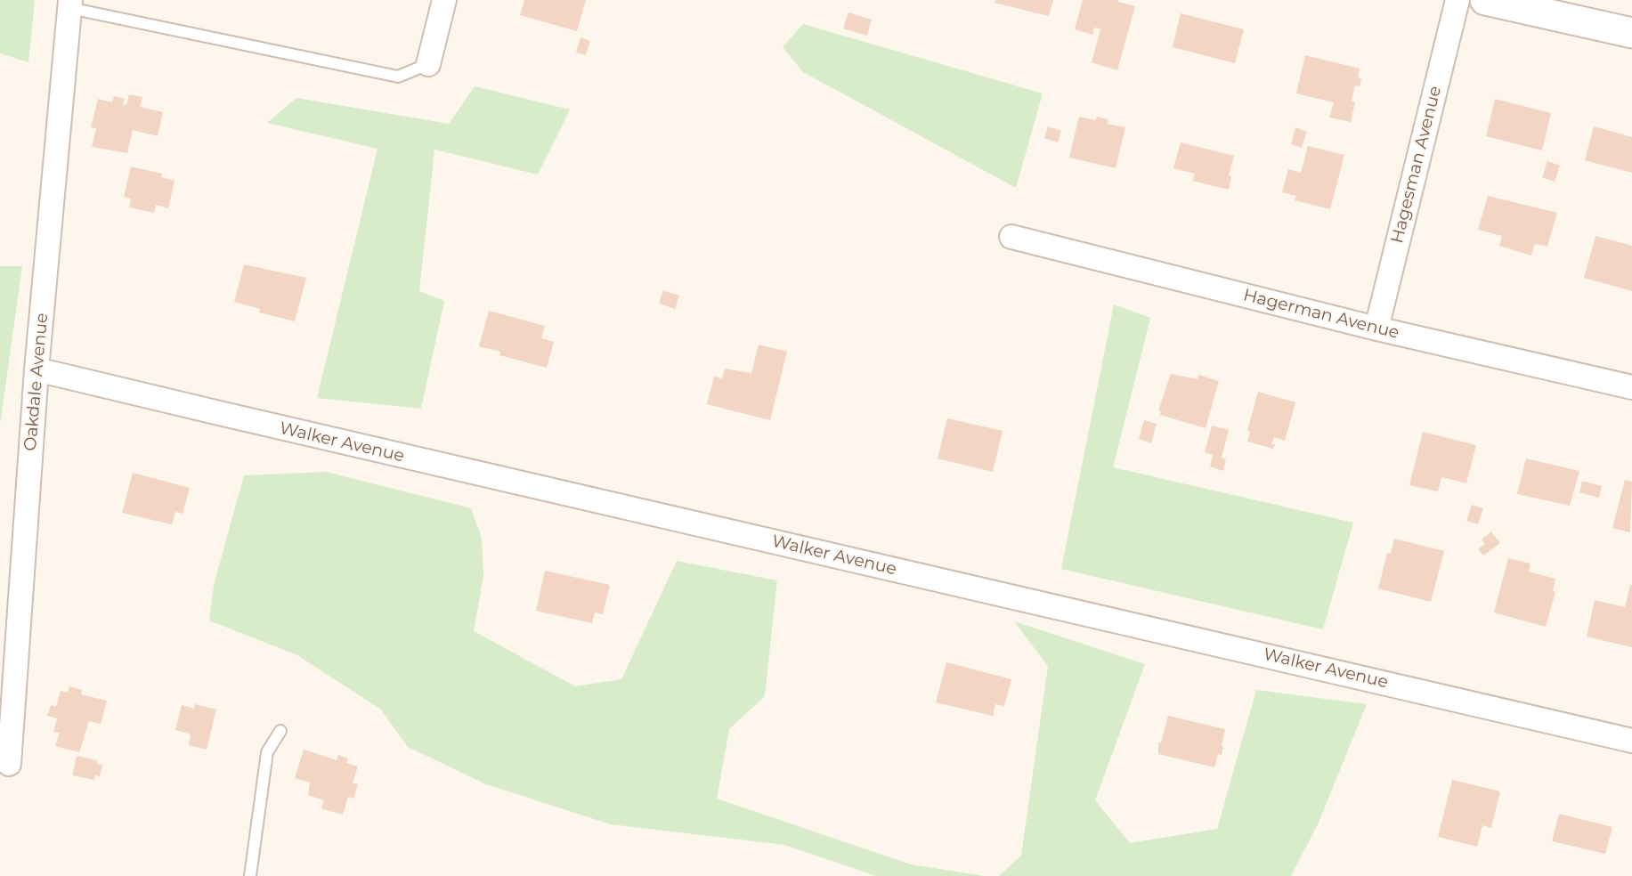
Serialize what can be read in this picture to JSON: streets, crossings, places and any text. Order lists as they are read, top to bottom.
{
  "streets": {
    "street": [
      "Hagesman Avenue",
      "Hagerman Avenue",
      "Oakdale Avenue",
      "Walker Avenue"
    ]
  },
  "crossings": [
    ["Hagesman Avenue", "Hagerman Avenue"],
    ["Oakdale Avenue", "Walker Avenue"]
  ]
}
